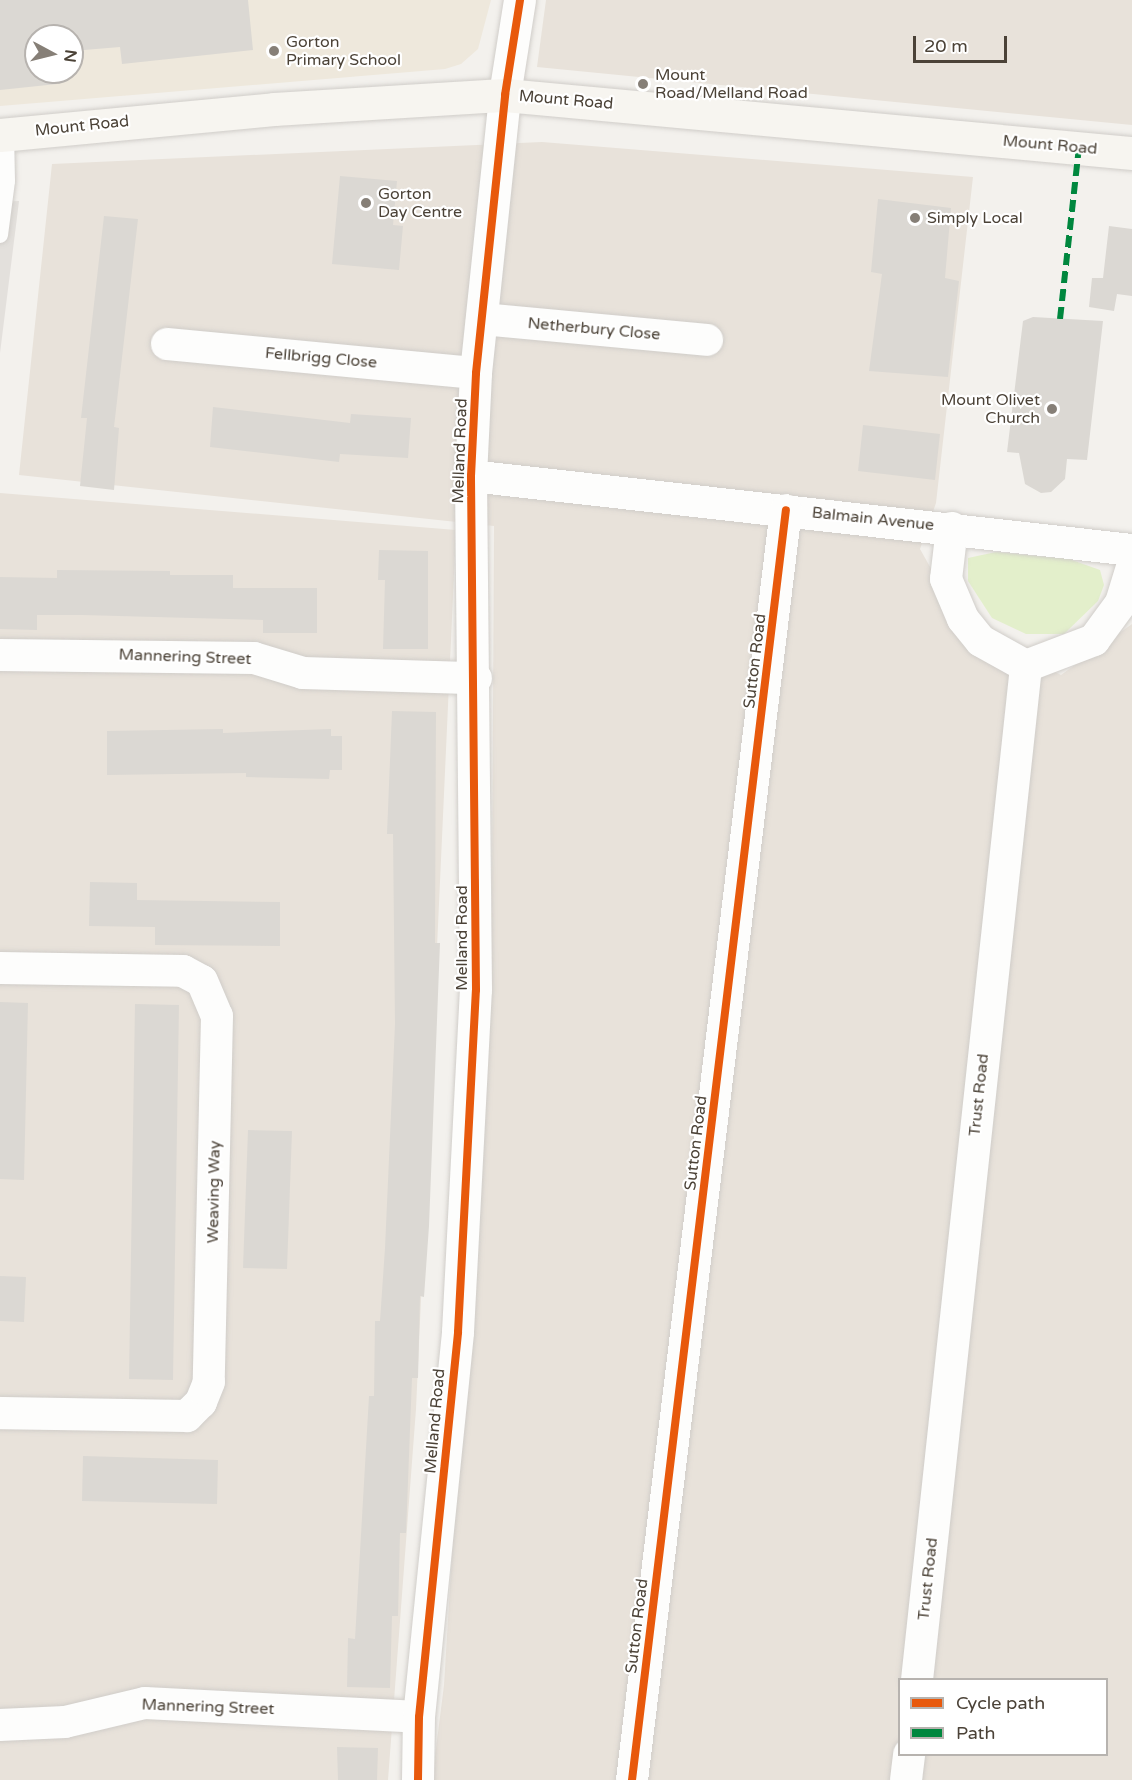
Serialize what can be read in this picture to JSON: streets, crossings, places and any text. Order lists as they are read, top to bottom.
{
  "streets": {
    "main road": ["Mount Road"],
    "street": [
      "Netherbury Close",
      "Fellbrigg Close",
      "Melland Road",
      "Balmain Avenue",
      "Mannering Street",
      "Sutton Road",
      "Trust Road",
      "Weaving Way"
    ]
  },
  "crossings": [
    ["Mount Road", "Melland Road"],
    ["Netherbury Close", "Melland Road"],
    ["Fellbrigg Close", "Melland Road"],
    ["Melland Road", "Balmain Avenue"],
    ["Melland Road", "Mannering Street"],
    ["Balmain Avenue", "Sutton Road"]
  ],
  "places": [
    "Gorton Primary School",
    "Mount Road/Melland Road",
    "Gorton Day Centre",
    "Simply Local",
    "Mount Olivet Church"
  ],
  "legend": ["Cycle path", "Path"],
  "scale_bar": "20 m",
  "north": "right"
}
